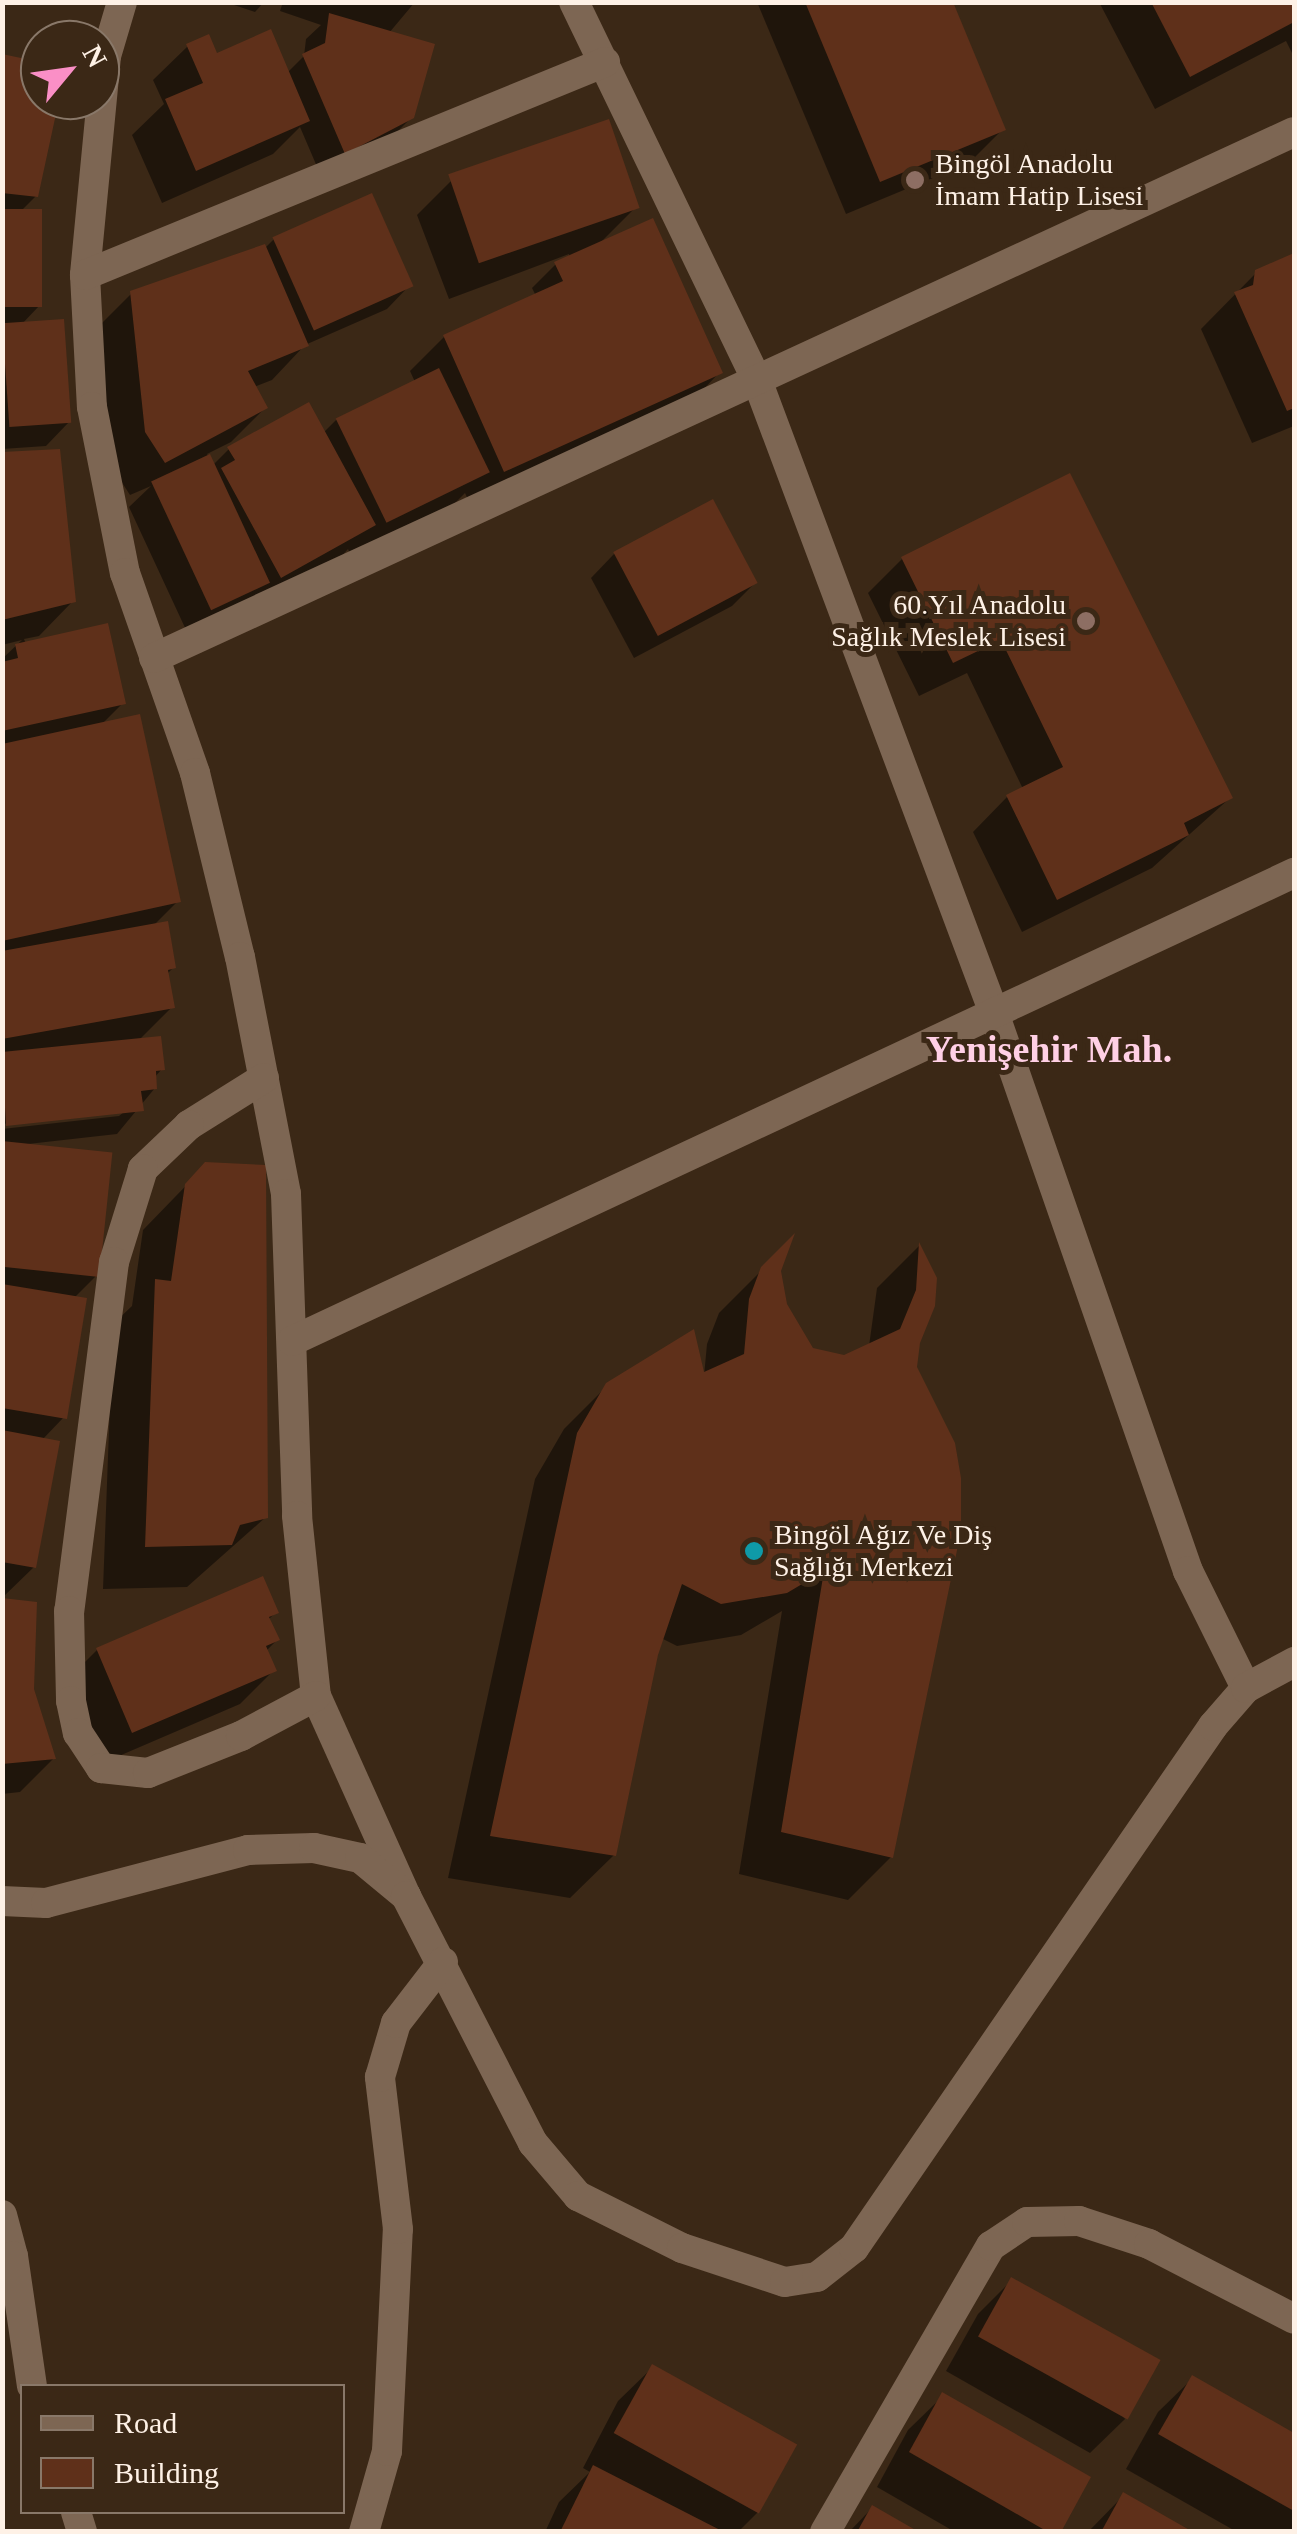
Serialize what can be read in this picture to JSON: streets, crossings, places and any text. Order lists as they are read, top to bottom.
{
  "districts": ["Yenişehir Mah."],
  "places": ["Bingöl Anadolu İmam Hatip Lisesi", "60.Yıl Anadolu Sağlık Meslek Lisesi", "Bingöl Ağız Ve Diş Sağlığı Merkezi"],
  "legend": ["Road", "Building"],
  "north": "top right"
}
